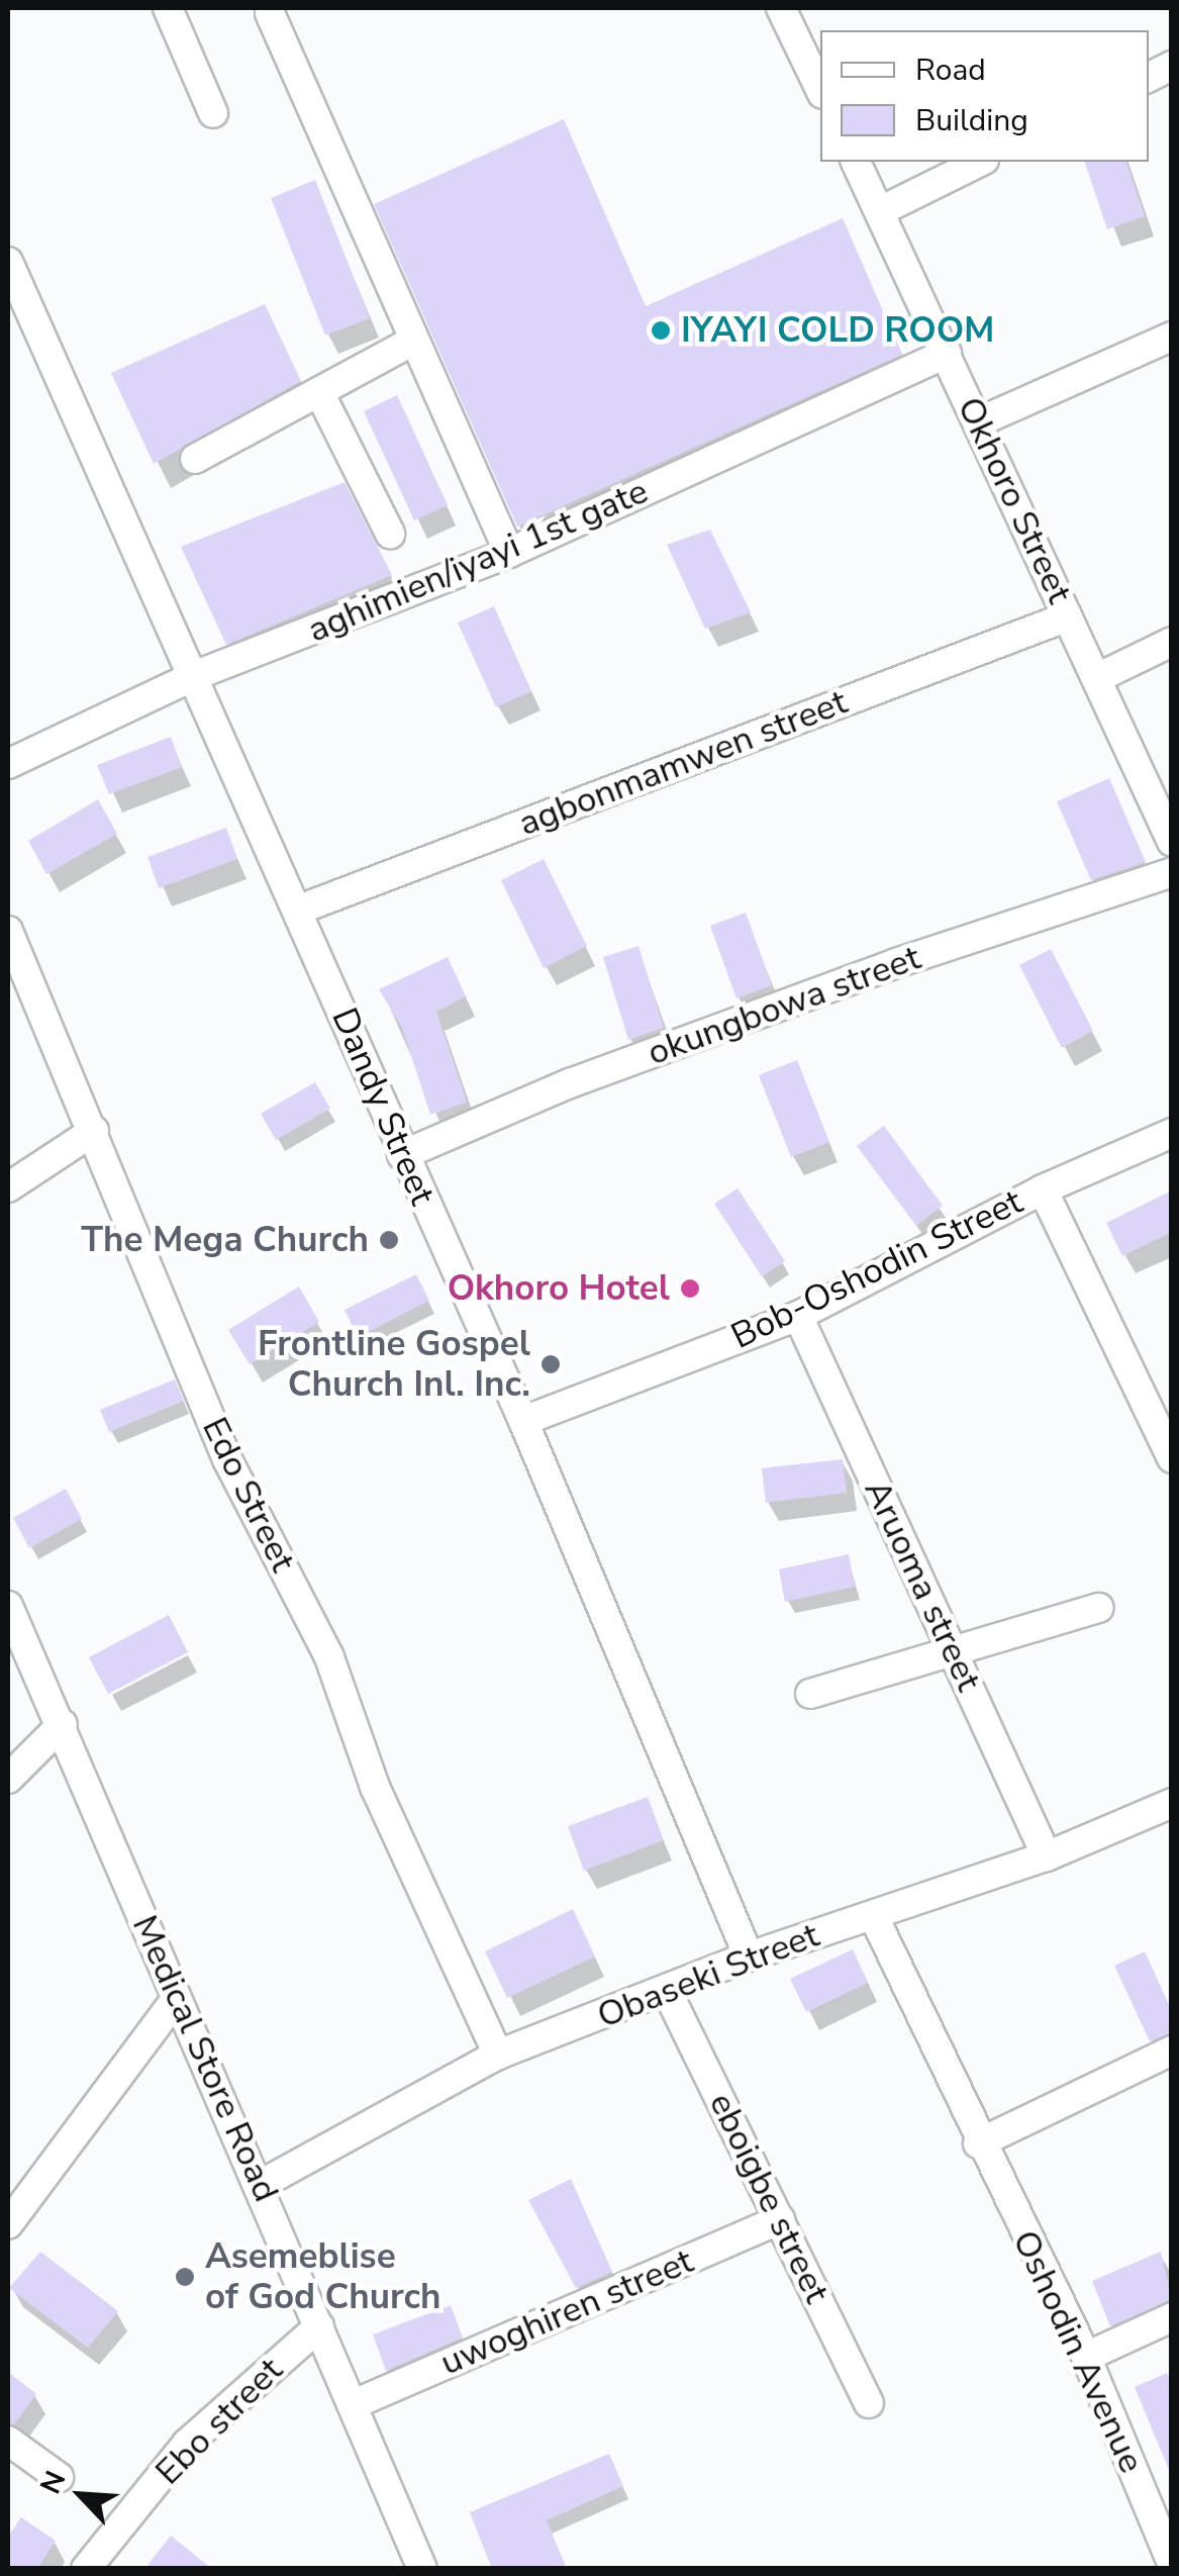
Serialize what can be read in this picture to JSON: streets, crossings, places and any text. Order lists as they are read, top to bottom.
{
  "streets": {
    "street": [
      "Okhoro Street",
      "aghimien/iyayi 1st gate",
      "agbonmamwen street",
      "okungbowa street",
      "Dandy Street",
      "Bob-Oshodin Street",
      "Edo Street",
      "Aruoma street",
      "Obaseki Street",
      "Medical Store Road",
      "eboigbe street",
      "uwoghiren street",
      "Oshodin Avenue",
      "Ebo street"
    ]
  },
  "crossings": [
    ["Okhoro Street", "aghimien/iyayi 1st gate"],
    ["Okhoro Street", "agbonmamwen street"],
    ["aghimien/iyayi 1st gate", "Dandy Street"],
    ["agbonmamwen street", "Dandy Street"],
    ["okungbowa street", "Dandy Street"],
    ["Dandy Street", "Bob-Oshodin Street"],
    ["Dandy Street", "Obaseki Street"],
    ["Bob-Oshodin Street", "Aruoma street"],
    ["Edo Street", "Obaseki Street"],
    ["Aruoma street", "Obaseki Street"],
    ["Obaseki Street", "Medical Store Road"],
    ["Obaseki Street", "eboigbe street"],
    ["Obaseki Street", "Oshodin Avenue"],
    ["Medical Store Road", "uwoghiren street"],
    ["Medical Store Road", "Ebo street"],
    ["eboigbe street", "uwoghiren street"]
  ],
  "places": [
    "IYAYI COLD ROOM",
    "The Mega Church",
    "Okhoro Hotel",
    "Frontline Gospel Church Inl. Inc.",
    "Asemeblise of God Church"
  ],
  "legend": ["Road", "Building"],
  "north": "top left"
}
